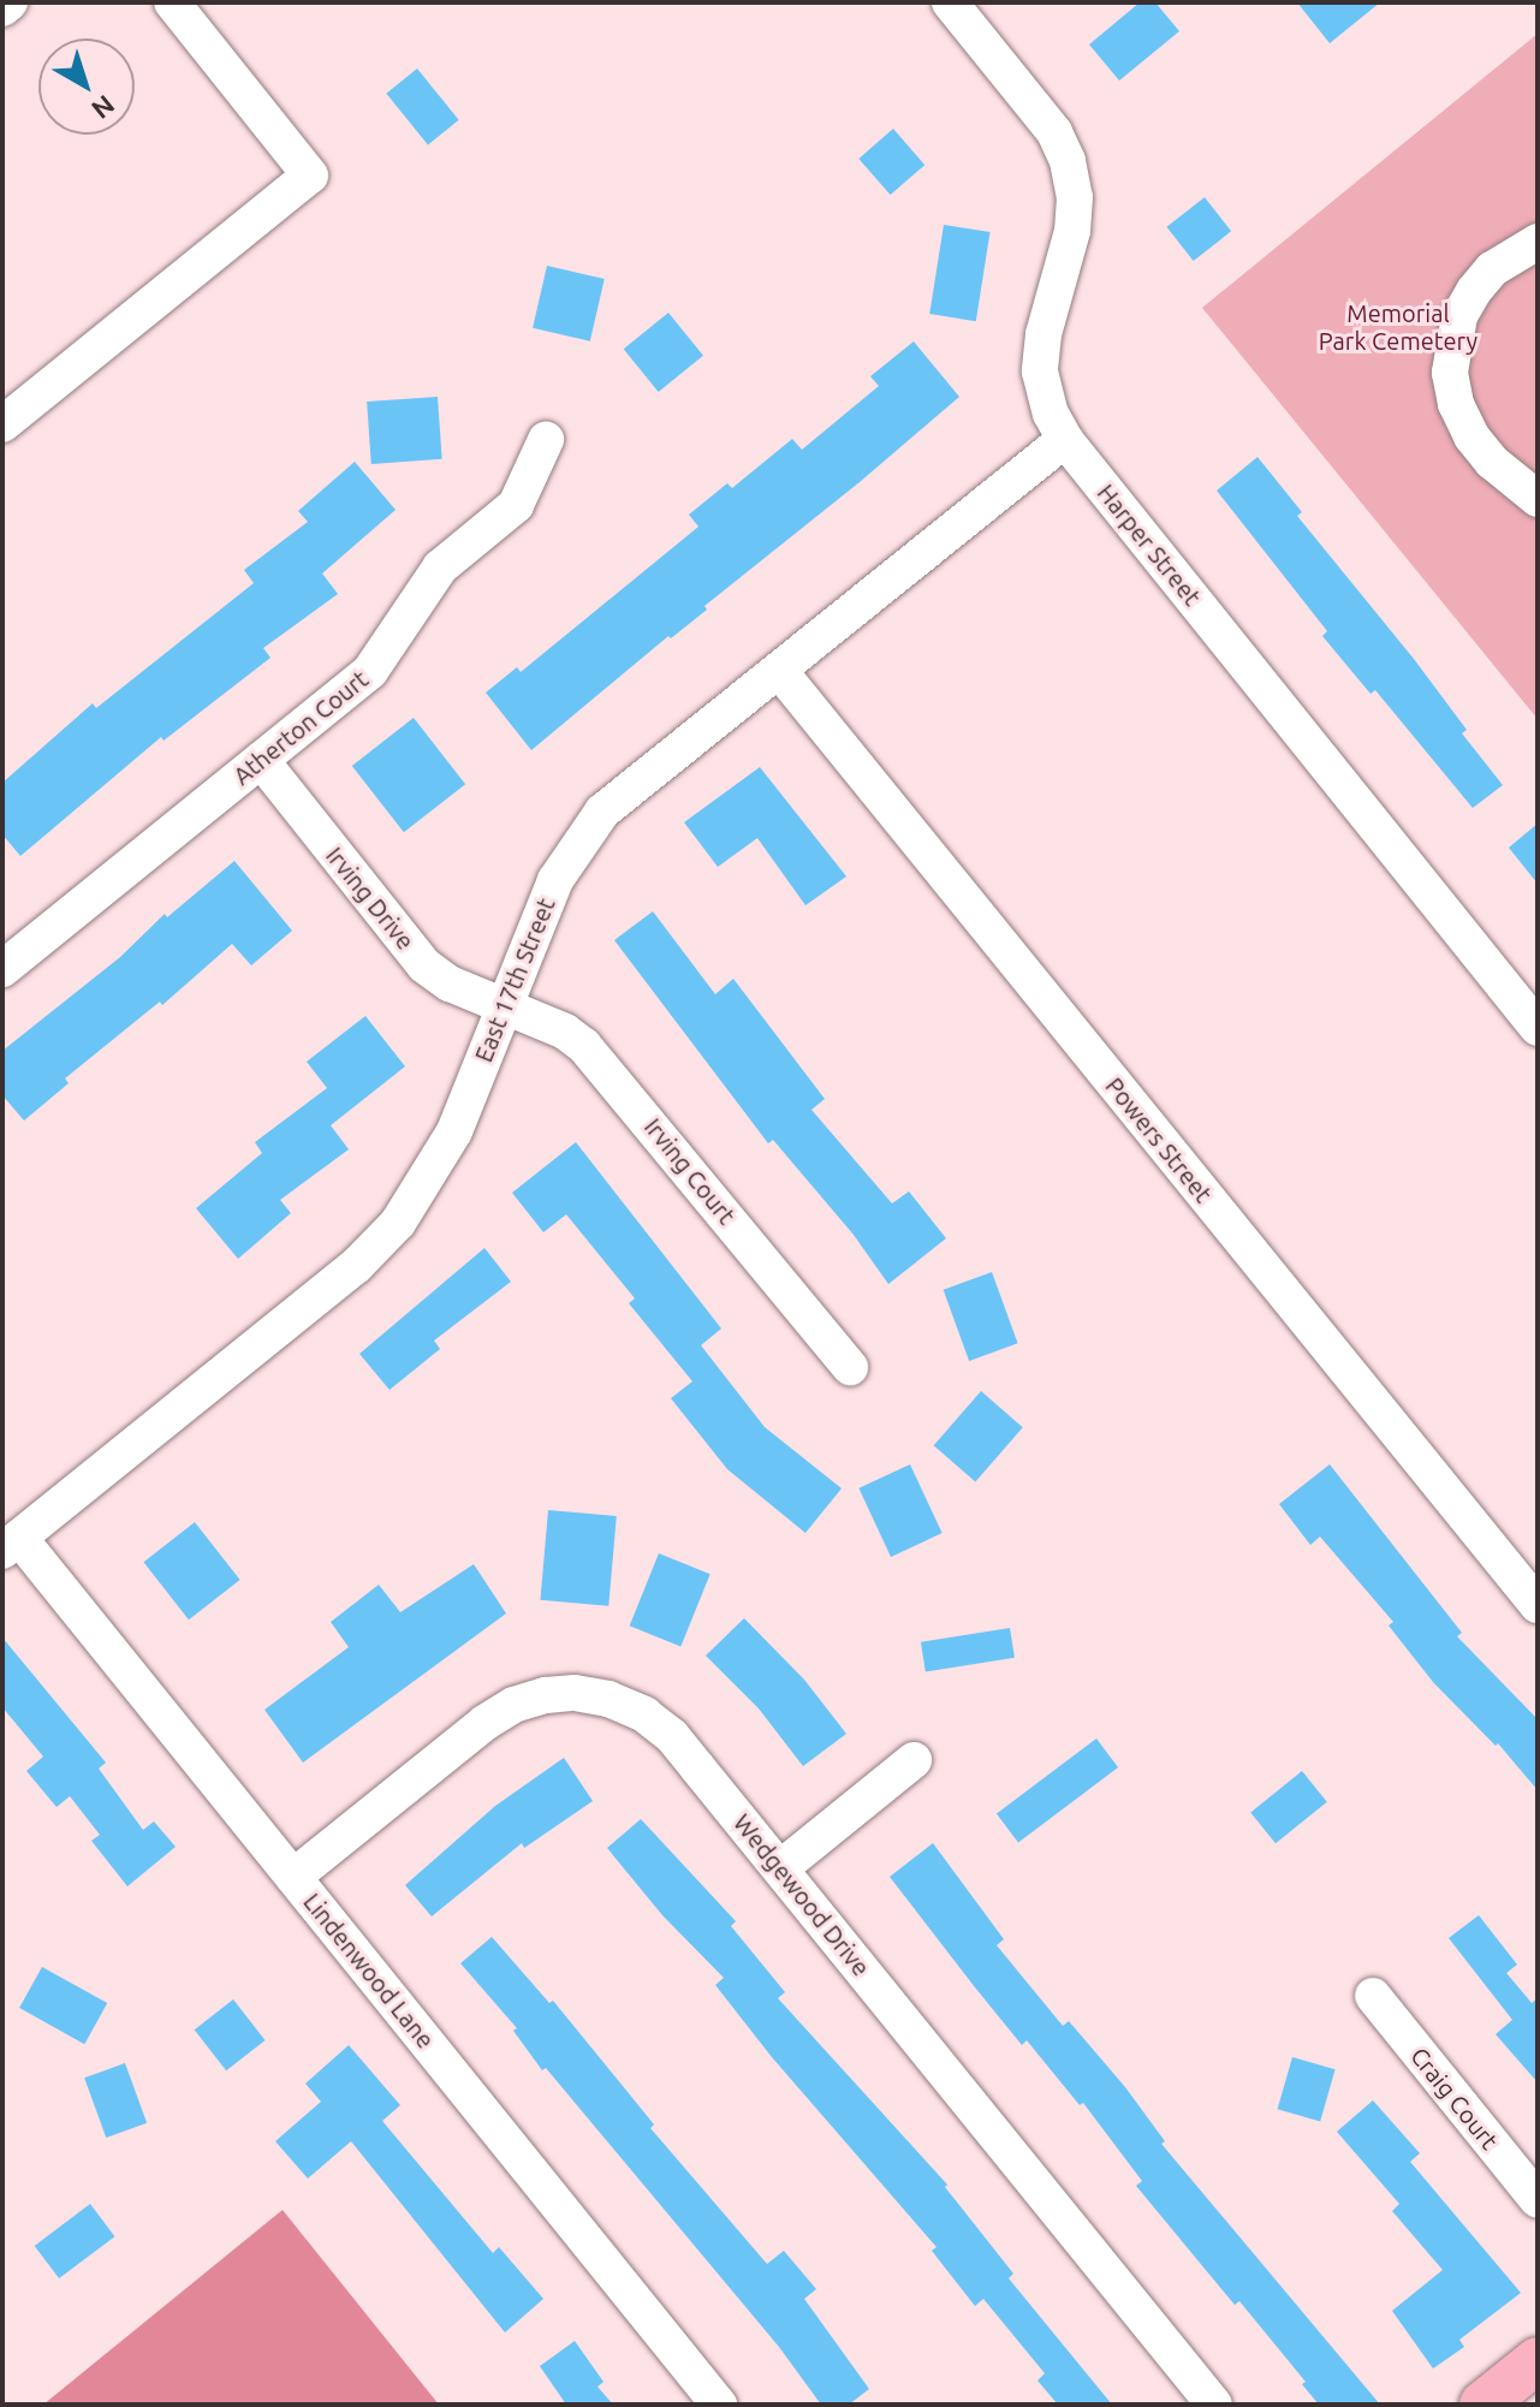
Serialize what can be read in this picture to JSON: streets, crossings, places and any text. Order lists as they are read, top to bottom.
{
  "streets": {
    "street": [
      "Harper Street",
      "Atherton Court",
      "Irving Drive",
      "East 17th Street",
      "Powers Street",
      "Irving Court",
      "Wedgewood Drive",
      "Lindenwood Lane",
      "Craig Court"
    ]
  },
  "crossings": [
    ["Harper Street", "East 17th Street"],
    ["Atherton Court", "Irving Drive"],
    ["Irving Drive", "East 17th Street"],
    ["Irving Drive", "Irving Court"],
    ["East 17th Street", "Powers Street"],
    ["East 17th Street", "Irving Court"],
    ["East 17th Street", "Lindenwood Lane"],
    ["Wedgewood Drive", "Lindenwood Lane"]
  ],
  "parks": ["Memorial Park Cemetery"],
  "north": "bottom right"
}
